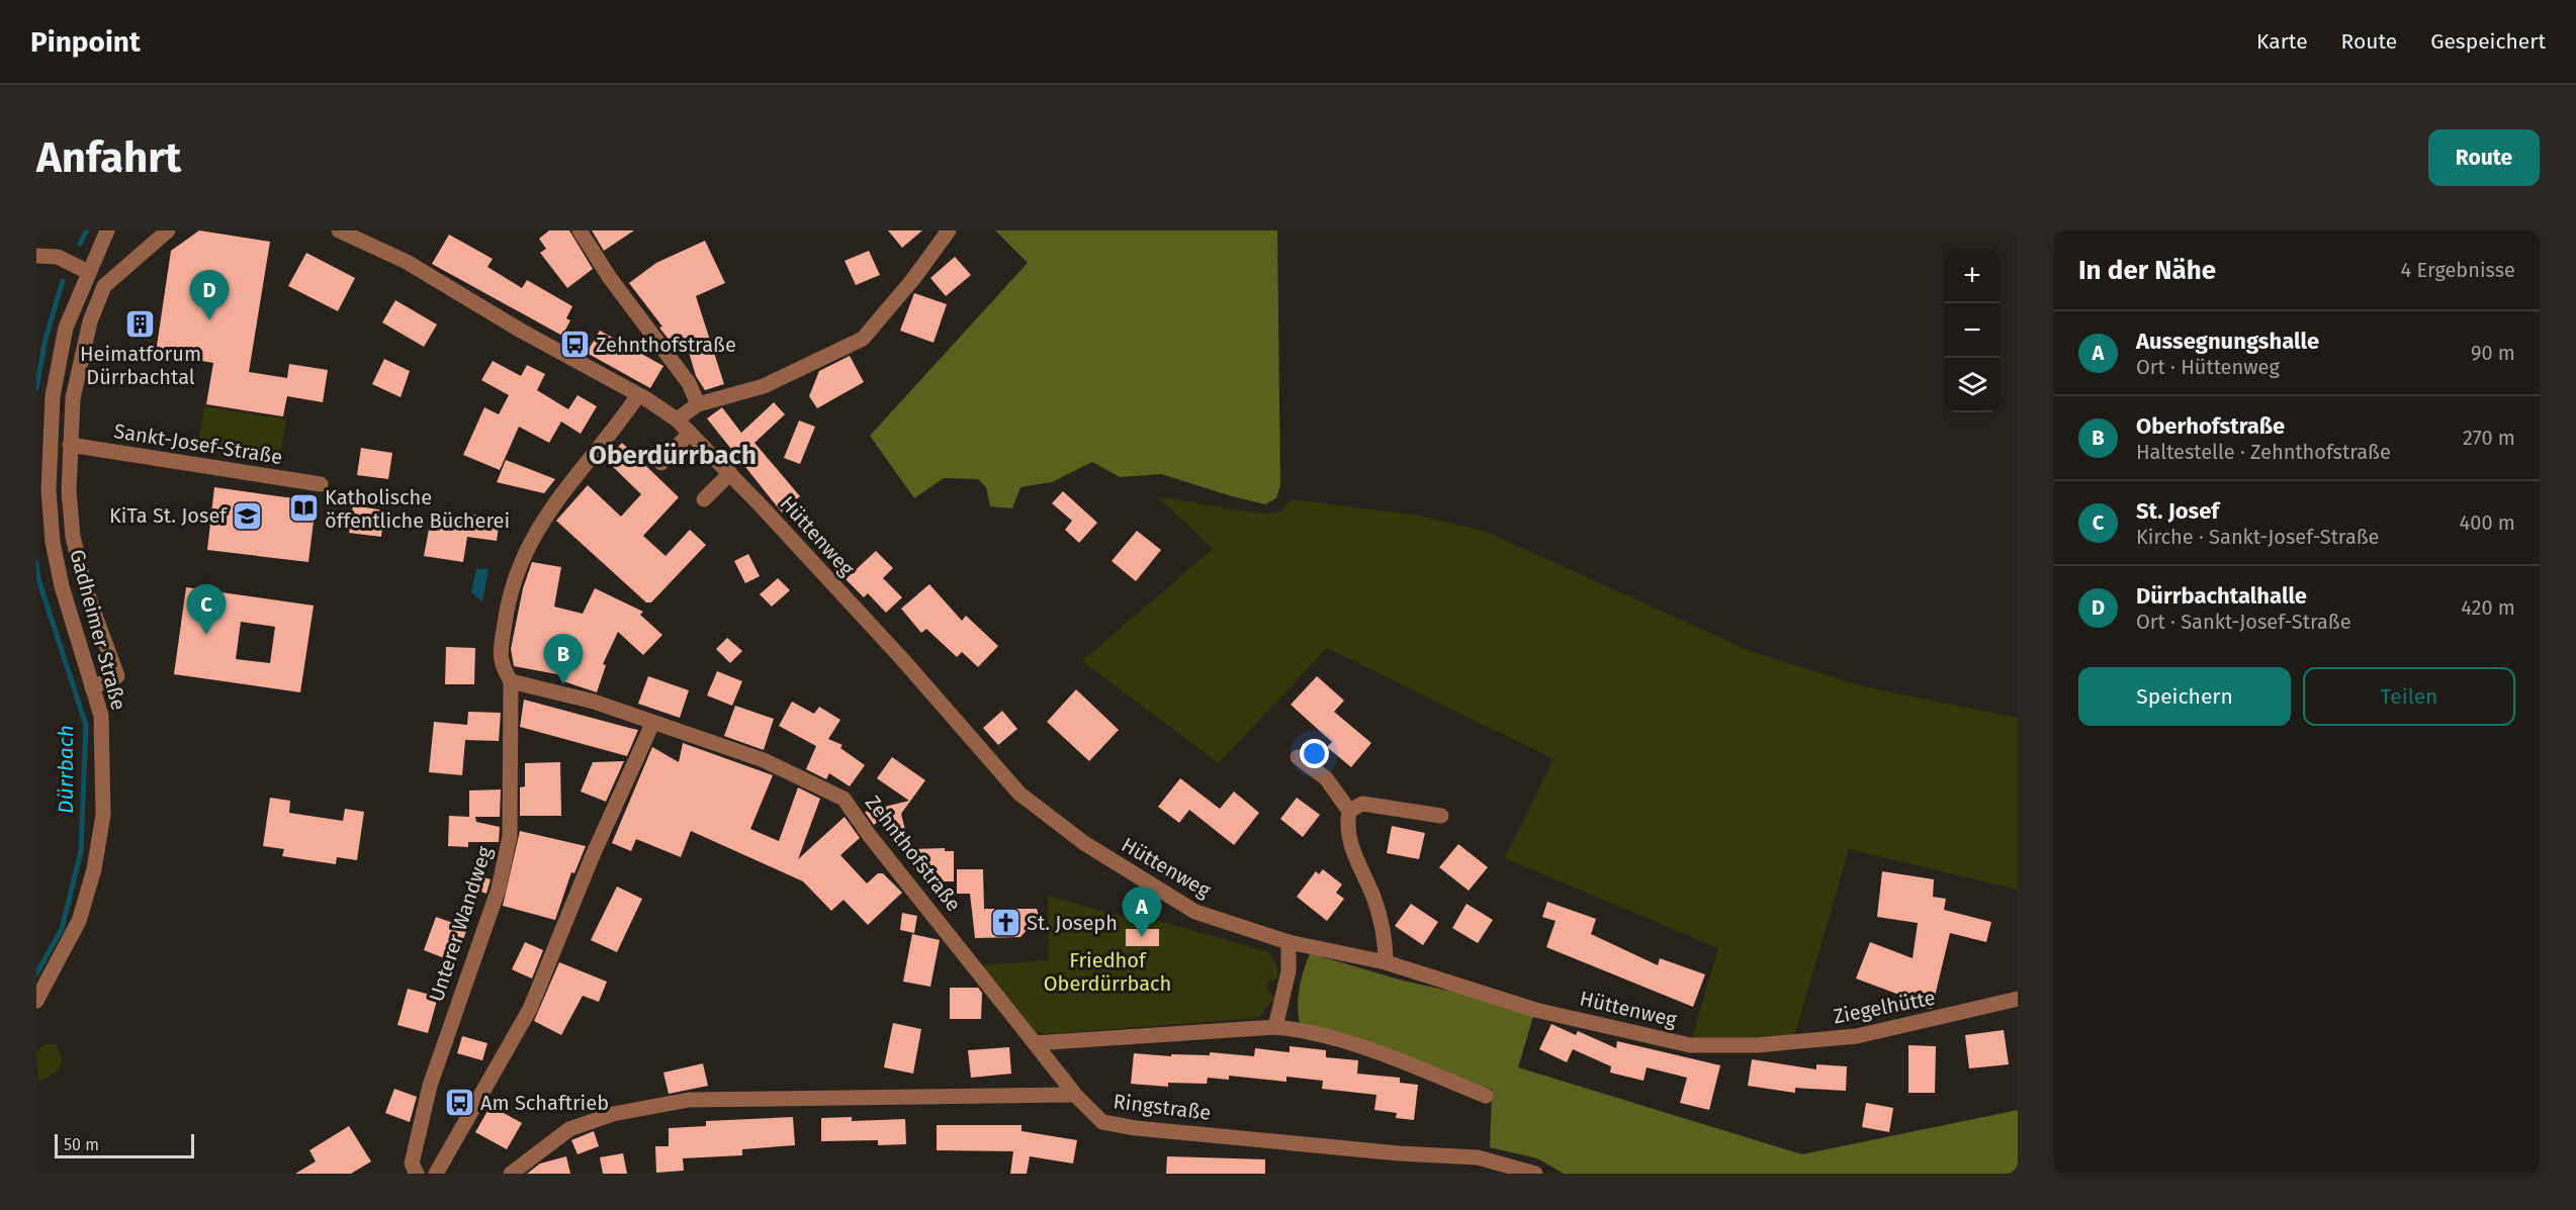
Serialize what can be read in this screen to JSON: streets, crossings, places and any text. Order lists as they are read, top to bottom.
{
  "streets": {
    "street": [
      "Sankt-Josef-Straße",
      "Hüttenweg",
      "Gadheimer Straße",
      "Zehnthofstraße",
      "Unterer Wandweg",
      "Ziegelhütte",
      "Ringstraße"
    ]
  },
  "crossings": [
    ["Hüttenweg", "Ziegelhütte"],
    ["Zehnthofstraße", "Unterer Wandweg"],
    ["Zehnthofstraße", "Ringstraße"]
  ],
  "districts": ["Oberdürrbach"],
  "water": ["Dürrbach"],
  "parks": ["Friedhof Oberdürrbach"],
  "places": {
    "building": ["Heimatforum Dürrbachtal"],
    "bus stop": ["Zehnthofstraße", "Am Schaftrieb"],
    "library": ["Katholische öffentliche Bücherei"],
    "school or university": ["KiTa St. Josef"],
    "church": ["St. Joseph"]
  },
  "scale_bar": "50 m",
  "page": {
    "header": "Pinpoint",
    "nav": ["Karte", "Route", "Gespeichert"],
    "buttons": [
      "Route",
      ["Speichern", "Teilen"]
    ],
    "title": "Anfahrt",
    "heading": ["In der Nähe", "4 Ergebnisse"],
    "map_buttons": ["+", "−"],
    "pins": [
      "D",
      "C",
      "B",
      "A"
    ],
    "list": [
      {
        "mark": "A",
        "name": "Aussegnungshalle",
        "note": "Ort · Hüttenweg",
        "value": "90 m"
      },
      {
        "mark": "B",
        "name": "Oberhofstraße",
        "note": "Haltestelle · Zehnthofstraße",
        "value": "270 m"
      },
      {
        "mark": "C",
        "name": "St. Josef",
        "note": "Kirche · Sankt-Josef-Straße",
        "value": "400 m"
      },
      {
        "mark": "D",
        "name": "Dürrbachtalhalle",
        "note": "Ort · Sankt-Josef-Straße",
        "value": "420 m"
      }
    ],
    "scale": "50 m"
  }
}
